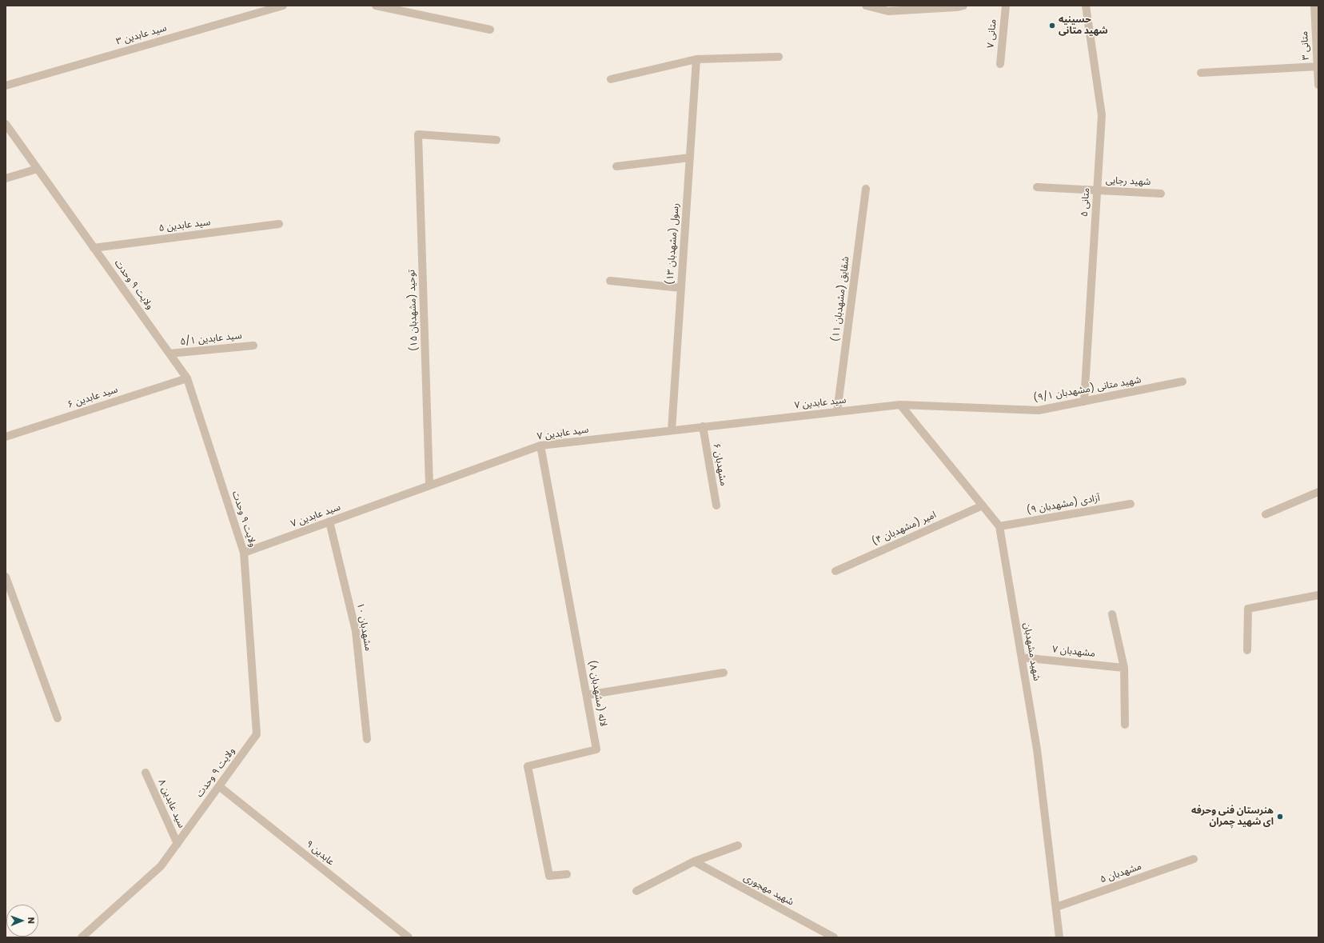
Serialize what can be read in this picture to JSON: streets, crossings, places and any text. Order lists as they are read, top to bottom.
{
  "streets": {
    "street": [
      "متانی ۷",
      "سید عابدین ۳",
      "متانی ۳",
      "شهید رجایی",
      "متانی ۵",
      "سید عابدین ۵",
      "رسول (مشهدبان ۱۳)",
      "ولایت ۹ وحدت",
      "شقایق (مشهدبان ۱۱)",
      "توحید (مشهدبان ۱۵)",
      "سید عابدین ۵/۱",
      "شهید متانی (مشهدبان ۹/۱)",
      "سید عابدین ۶",
      "سید عابدین ۷",
      "مشهدبان ۶",
      "آزادی (مشهدبان ۹)",
      "امیر (مشهدبان ۴)",
      "مشهدبان ۱۰",
      "شهید مشهدبان",
      "مشهدبان ۷",
      "لاله (مشهدبان ۸)",
      "سید عابدین ۸",
      "عابدین ۹",
      "مشهدبان ۵",
      "شهید مهجوری"
    ]
  },
  "crossings": [
    ["شهید رجایی", "متانی ۵"],
    ["متانی ۵", "شهید متانی (مشهدبان ۹/۱)"],
    ["سید عابدین ۵", "ولایت ۹ وحدت"],
    ["رسول (مشهدبان ۱۳)", "سید عابدین ۷"],
    ["ولایت ۹ وحدت", "سید عابدین ۵/۱"],
    ["ولایت ۹ وحدت", "سید عابدین ۶"],
    ["ولایت ۹ وحدت", "سید عابدین ۷"],
    ["ولایت ۹ وحدت", "سید عابدین ۸"],
    ["ولایت ۹ وحدت", "عابدین ۹"],
    ["شقایق (مشهدبان ۱۱)", "سید عابدین ۷"],
    ["توحید (مشهدبان ۱۵)", "سید عابدین ۷"],
    ["شهید متانی (مشهدبان ۹/۱)", "سید عابدین ۷"],
    ["شهید متانی (مشهدبان ۹/۱)", "شهید مشهدبان"],
    ["سید عابدین ۷", "مشهدبان ۶"],
    ["سید عابدین ۷", "مشهدبان ۱۰"],
    ["سید عابدین ۷", "شهید مشهدبان"],
    ["سید عابدین ۷", "لاله (مشهدبان ۸)"],
    ["آزادی (مشهدبان ۹)", "شهید مشهدبان"],
    ["امیر (مشهدبان ۴)", "شهید مشهدبان"],
    ["شهید مشهدبان", "مشهدبان ۷"],
    ["شهید مشهدبان", "مشهدبان ۵"]
  ],
  "places": ["حسینیه شهید متانی", "هنرستان فنی وحرفه ای شهید چمران"],
  "north": "right"
}
